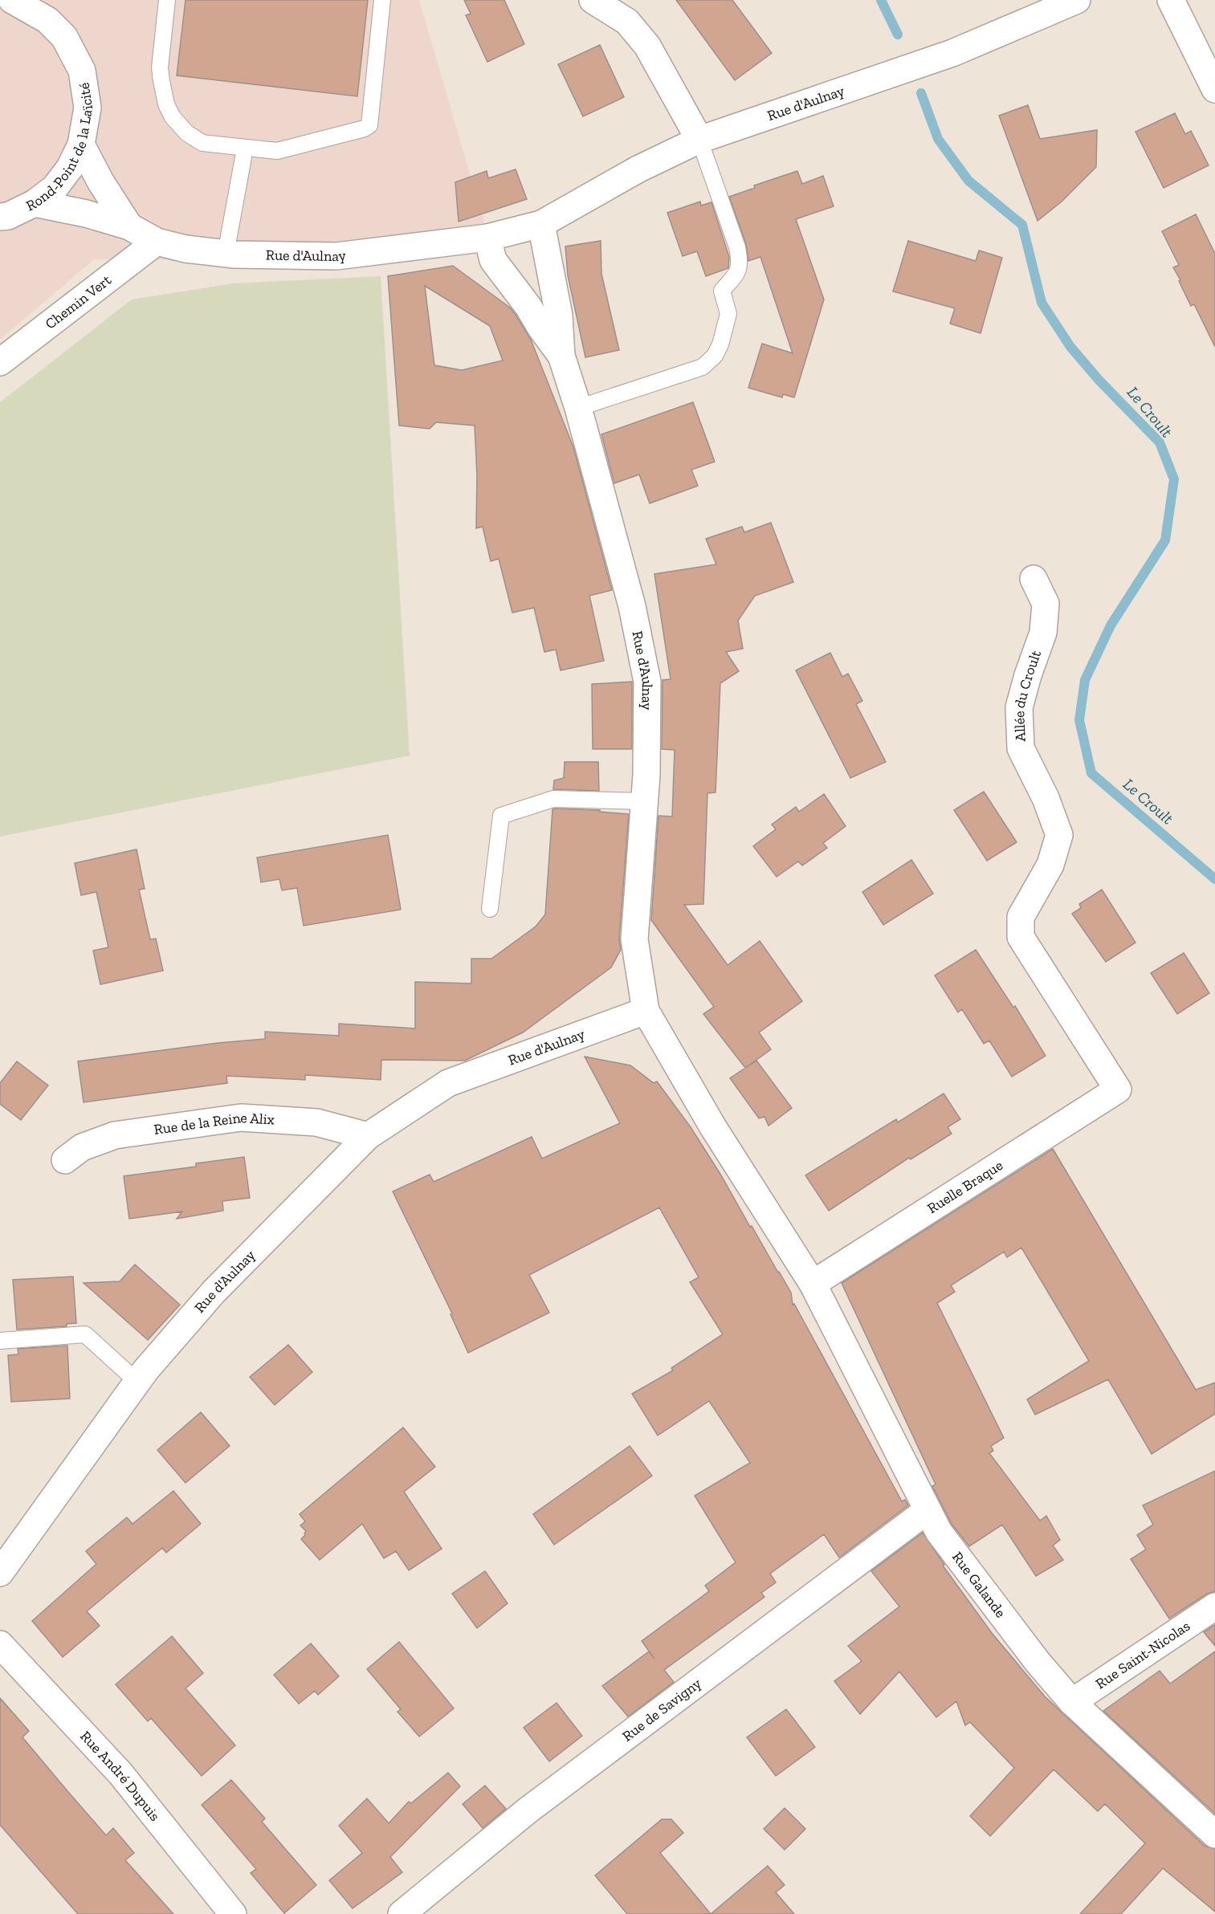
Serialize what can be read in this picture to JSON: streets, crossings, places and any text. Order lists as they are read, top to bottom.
{
  "streets": {
    "street": [
      "Rue d'Aulnay",
      "Rond-Point de la Laïcité",
      "Chemin Vert",
      "Allée du Croult",
      "Rue de la Reine Alix",
      "Ruelle Braque",
      "Rue Galande",
      "Rue Saint-Nicolas",
      "Rue de Savigny",
      "Rue André Dupuis"
    ]
  },
  "crossings": [
    ["Rue d'Aulnay", "Rond-Point de la Laïcité"],
    ["Rue d'Aulnay", "Chemin Vert"],
    ["Rue d'Aulnay", "Rue de la Reine Alix"],
    ["Rue d'Aulnay", "Rue Galande"],
    ["Allée du Croult", "Ruelle Braque"],
    ["Ruelle Braque", "Rue Galande"],
    ["Rue Galande", "Rue Saint-Nicolas"],
    ["Rue Galande", "Rue de Savigny"]
  ],
  "water": ["Le Croult"]
}
